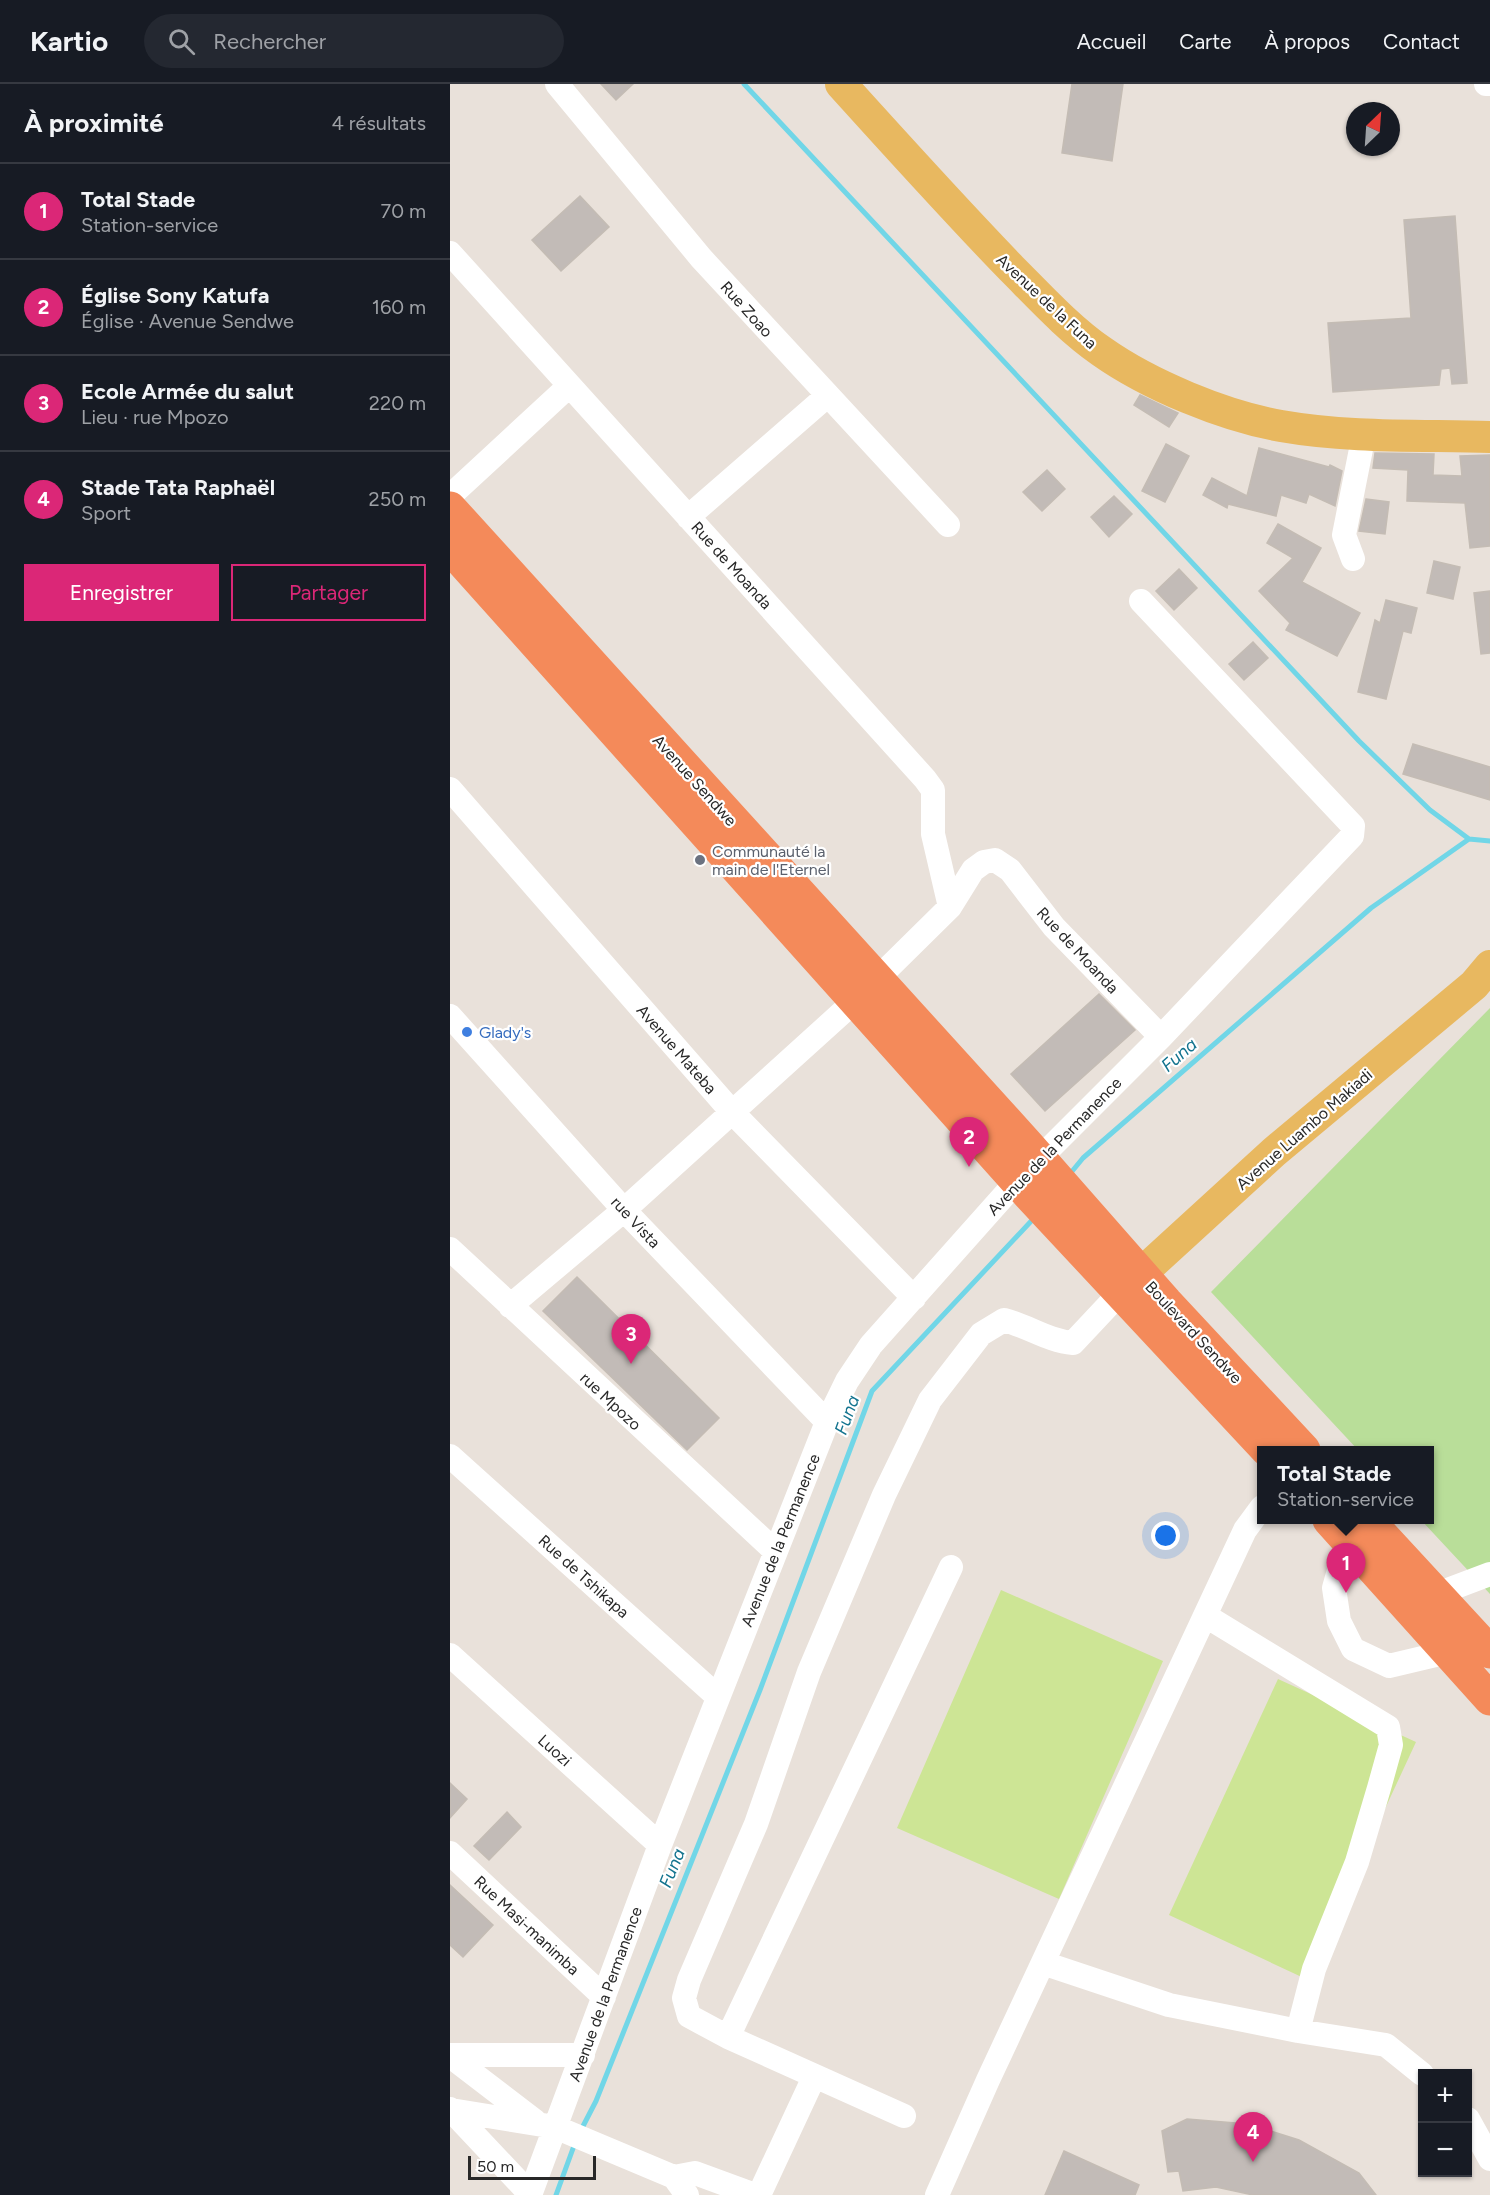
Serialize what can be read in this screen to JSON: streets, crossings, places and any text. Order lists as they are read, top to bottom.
{
  "streets": {
    "highway": ["Avenue Sendwe", "Boulevard Sendwe"],
    "main road": ["Avenue de la Funa", "Avenue Luambo Makiadi"],
    "street": [
      "Rue Zoao",
      "Rue de Moanda",
      "Avenue Mateba",
      "Avenue de la Permanence",
      "rue Vista",
      "rue Mpozo",
      "Rue de Tshikapa",
      "Luozi",
      "Rue Masi-manimba"
    ]
  },
  "crossings": [
    ["Rue de Moanda", "Avenue Sendwe"],
    ["Rue de Moanda", "Avenue Mateba"],
    ["Rue de Moanda", "Avenue de la Permanence"],
    ["Rue de Moanda", "rue Vista"],
    ["Rue de Moanda", "rue Mpozo"],
    ["Avenue Sendwe", "Avenue de la Permanence"],
    ["Avenue Sendwe", "Boulevard Sendwe"],
    ["Avenue Mateba", "Avenue de la Permanence"],
    ["Avenue Luambo Makiadi", "Boulevard Sendwe"],
    ["Avenue de la Permanence", "rue Vista"],
    ["Avenue de la Permanence", "rue Mpozo"],
    ["Avenue de la Permanence", "Rue de Tshikapa"],
    ["Avenue de la Permanence", "Luozi"],
    ["Avenue de la Permanence", "Rue Masi-manimba"]
  ],
  "water": ["Funa"],
  "places": ["Communauté la main de l'Eternel", "Glady's"],
  "scale_bar": "50 m",
  "north": "top right",
  "page": {
    "header": "Kartio",
    "search": "Rechercher",
    "nav": [
      "Accueil",
      "Carte",
      "À propos",
      "Contact"
    ],
    "heading": ["À proximité", "4 résultats"],
    "list": [
      {
        "mark": "1",
        "name": "Total Stade",
        "note": "Station-service",
        "value": "70 m"
      },
      {
        "mark": "2",
        "name": "Église Sony Katufa",
        "note": "Église · Avenue Sendwe",
        "value": "160 m"
      },
      {
        "mark": "3",
        "name": "Ecole Armée du salut",
        "note": "Lieu · rue Mpozo",
        "value": "220 m"
      },
      {
        "mark": "4",
        "name": "Stade Tata Raphaël",
        "note": "Sport",
        "value": "250 m"
      }
    ],
    "buttons": ["Enregistrer", "Partager"],
    "pins": [
      "2",
      "3",
      "1",
      "4"
    ],
    "popup": ["Total Stade", "Station-service"],
    "map_buttons": ["+", "−"],
    "scale": "50 m"
  }
}
